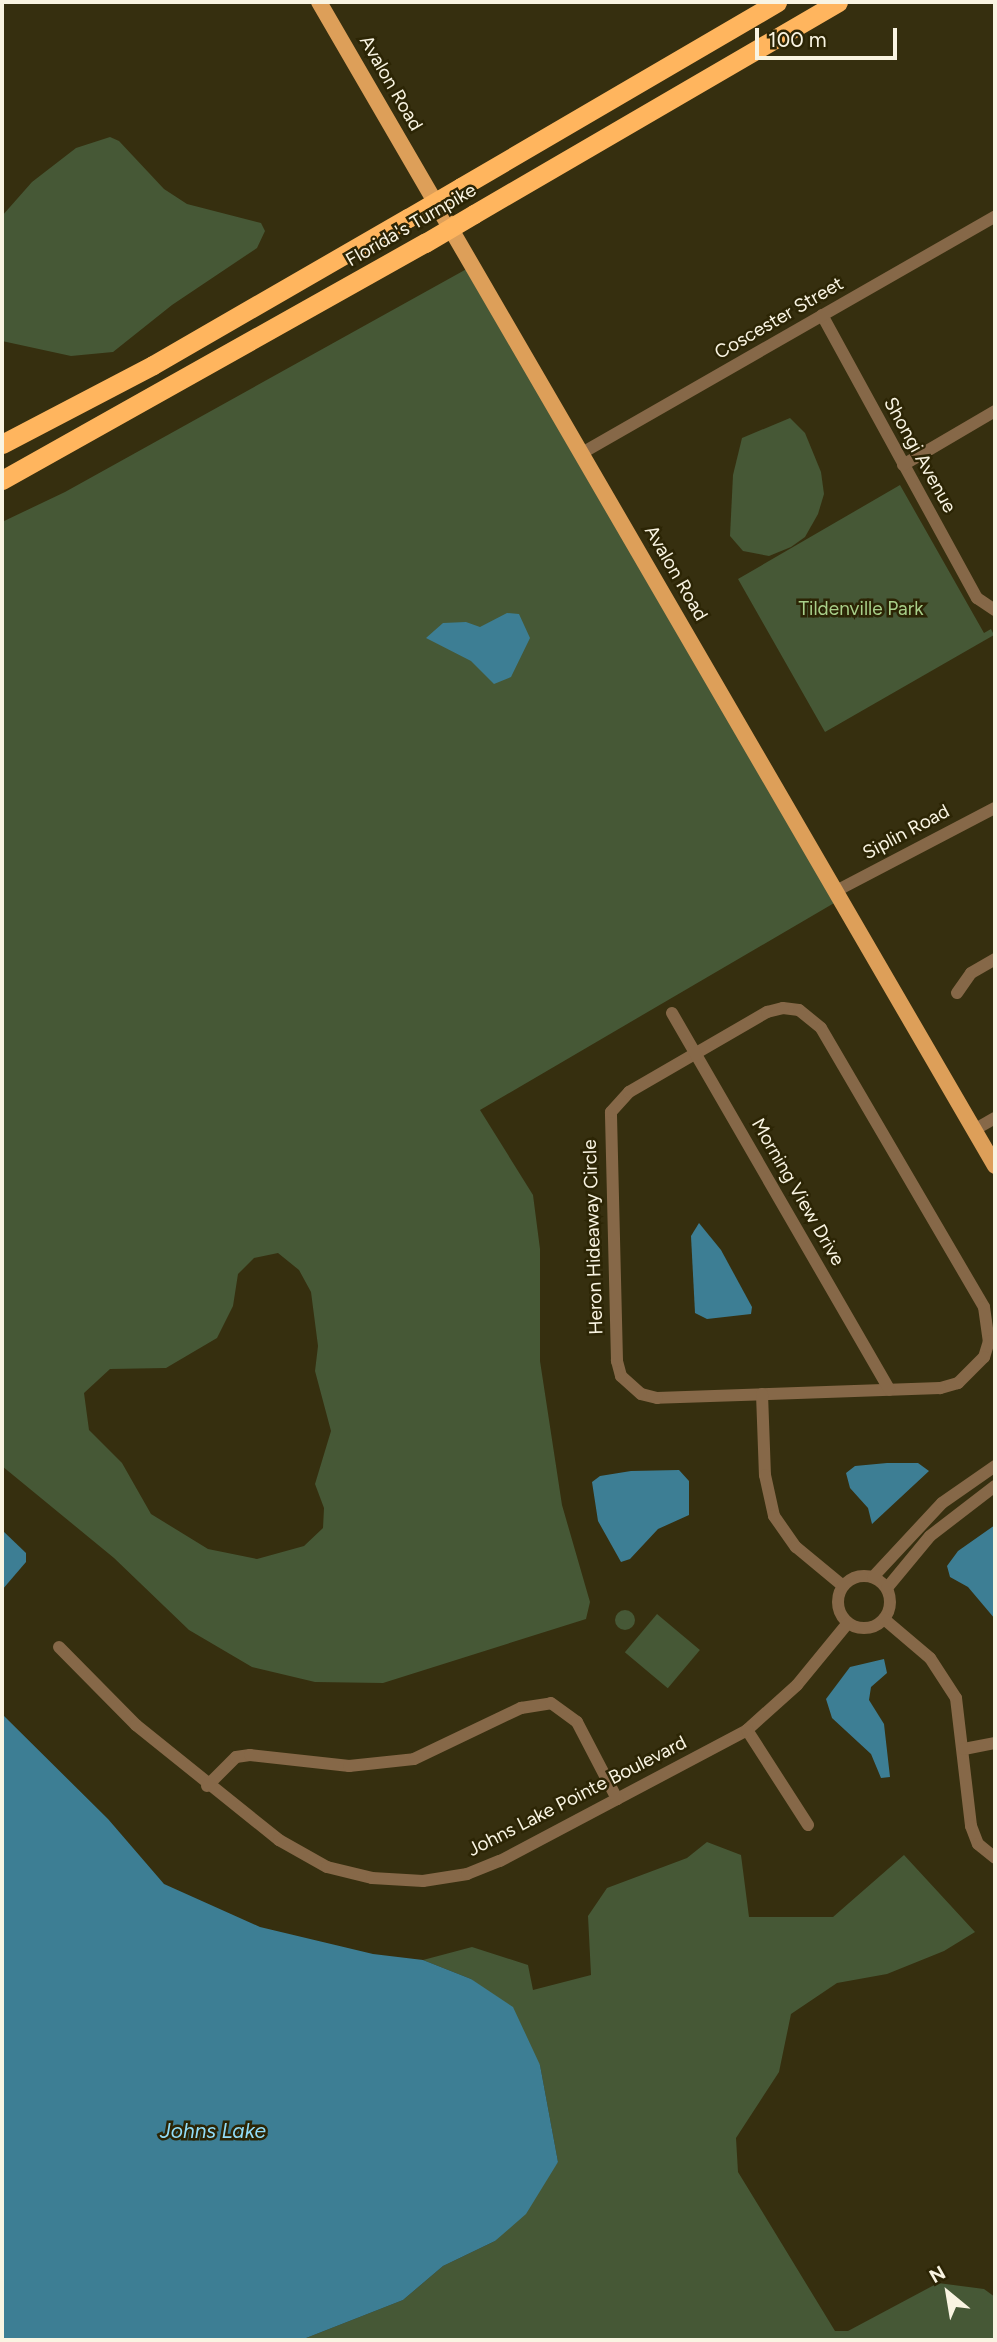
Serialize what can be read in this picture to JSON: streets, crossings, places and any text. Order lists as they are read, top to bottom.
{
  "streets": {
    "highway": ["Florida's Turnpike"],
    "main road": ["Avalon Road"],
    "street": [
      "Coscester Street",
      "Shongi Avenue",
      "Siplin Road",
      "Morning View Drive",
      "Heron Hideaway Circle",
      "Johns Lake Pointe Boulevard"
    ]
  },
  "crossings": [
    ["Avalon Road", "Coscester Street"],
    ["Avalon Road", "Siplin Road"],
    ["Coscester Street", "Shongi Avenue"],
    ["Morning View Drive", "Heron Hideaway Circle"]
  ],
  "water": ["Johns Lake"],
  "parks": ["Tildenville Park"],
  "scale_bar": "100 m",
  "north": "top left"
}
